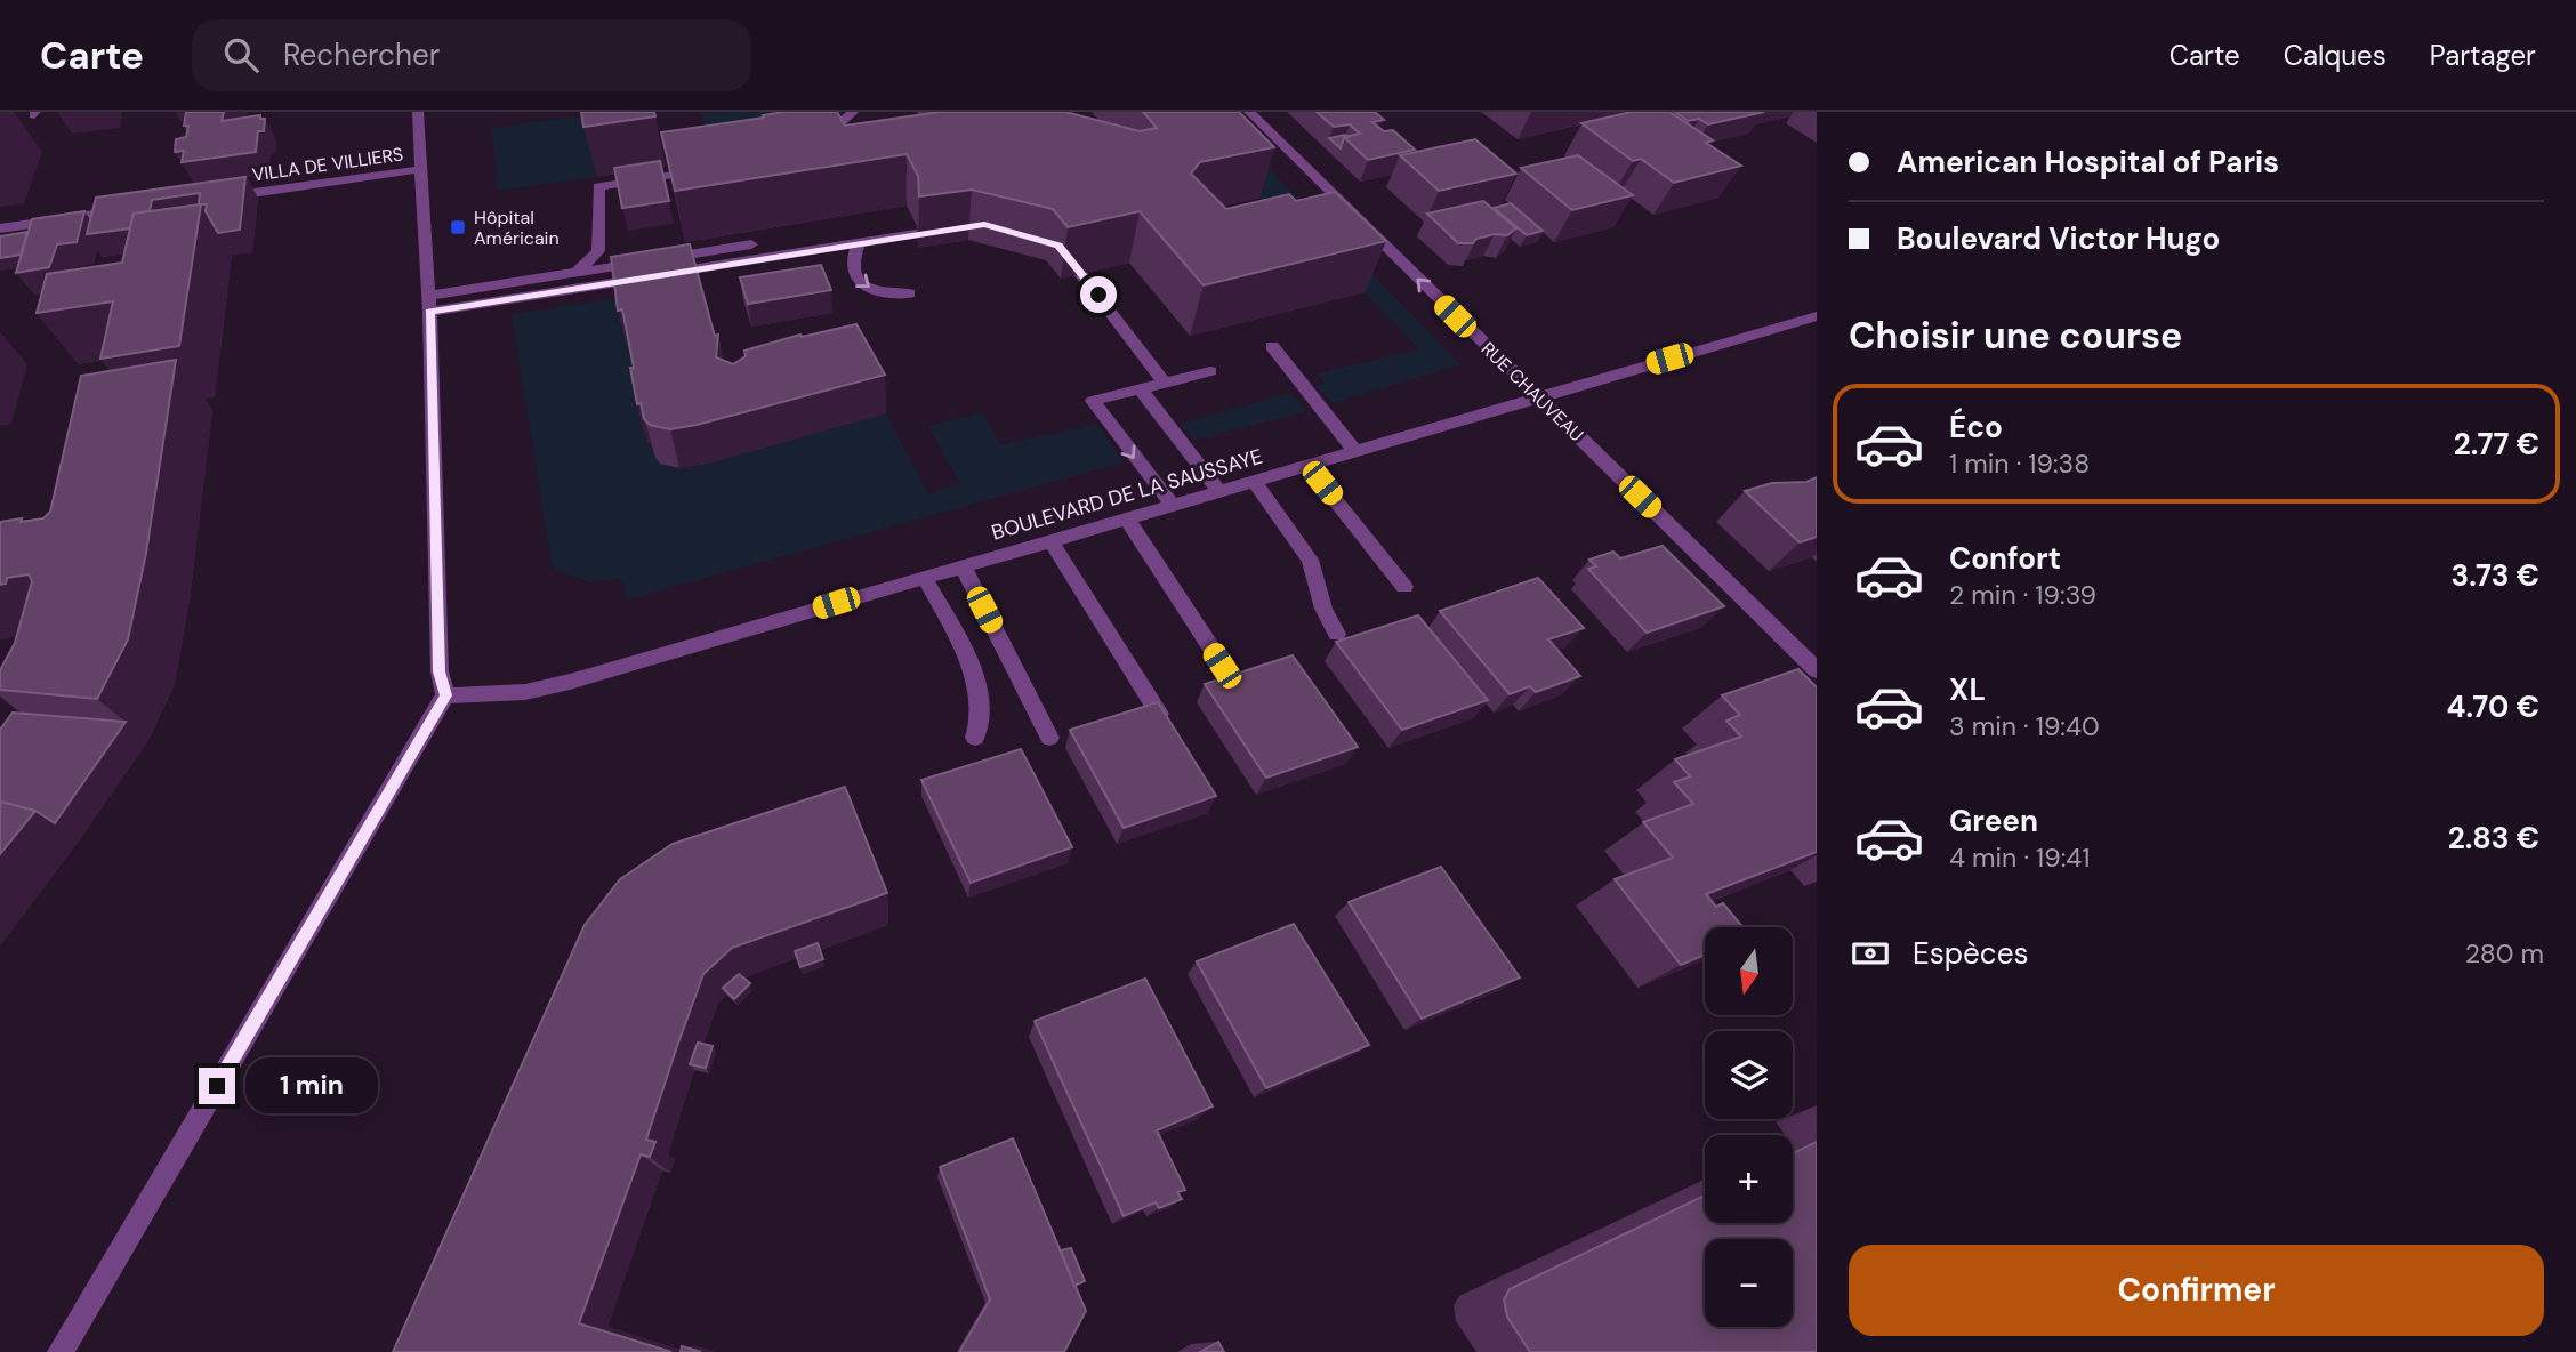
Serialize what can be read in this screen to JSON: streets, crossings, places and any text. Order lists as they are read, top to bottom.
{
  "streets": {
    "street": ["VILLA DE VILLIERS", "RUE CHAUVEAU", "BOULEVARD DE LA SAUSSAYE"]
  },
  "crossings": [
    ["RUE CHAUVEAU", "BOULEVARD DE LA SAUSSAYE"]
  ],
  "places": {
    "transit": ["Hôpital Américain"]
  },
  "north": "bottom",
  "page": {
    "header": "Carte",
    "search": "Rechercher",
    "nav": ["Carte", "Calques", "Partager"],
    "banner": ["American Hospital of Paris", "Boulevard Victor Hugo"],
    "heading": "Choisir une course",
    "list": [
      {
        "name": "Éco",
        "note": "1 min · 19:38",
        "value": "2.77 €"
      },
      {
        "name": "Confort",
        "note": "2 min · 19:39",
        "value": "3.73 €"
      },
      {
        "name": "XL",
        "note": "3 min · 19:40",
        "value": "4.70 €"
      },
      {
        "name": "Green",
        "note": "4 min · 19:41",
        "value": "2.83 €"
      }
    ],
    "pay": ["Espèces", "280 m"],
    "map_buttons": ["+", "−"],
    "bubble": "1 min",
    "buttons": "Confirmer"
  }
}
